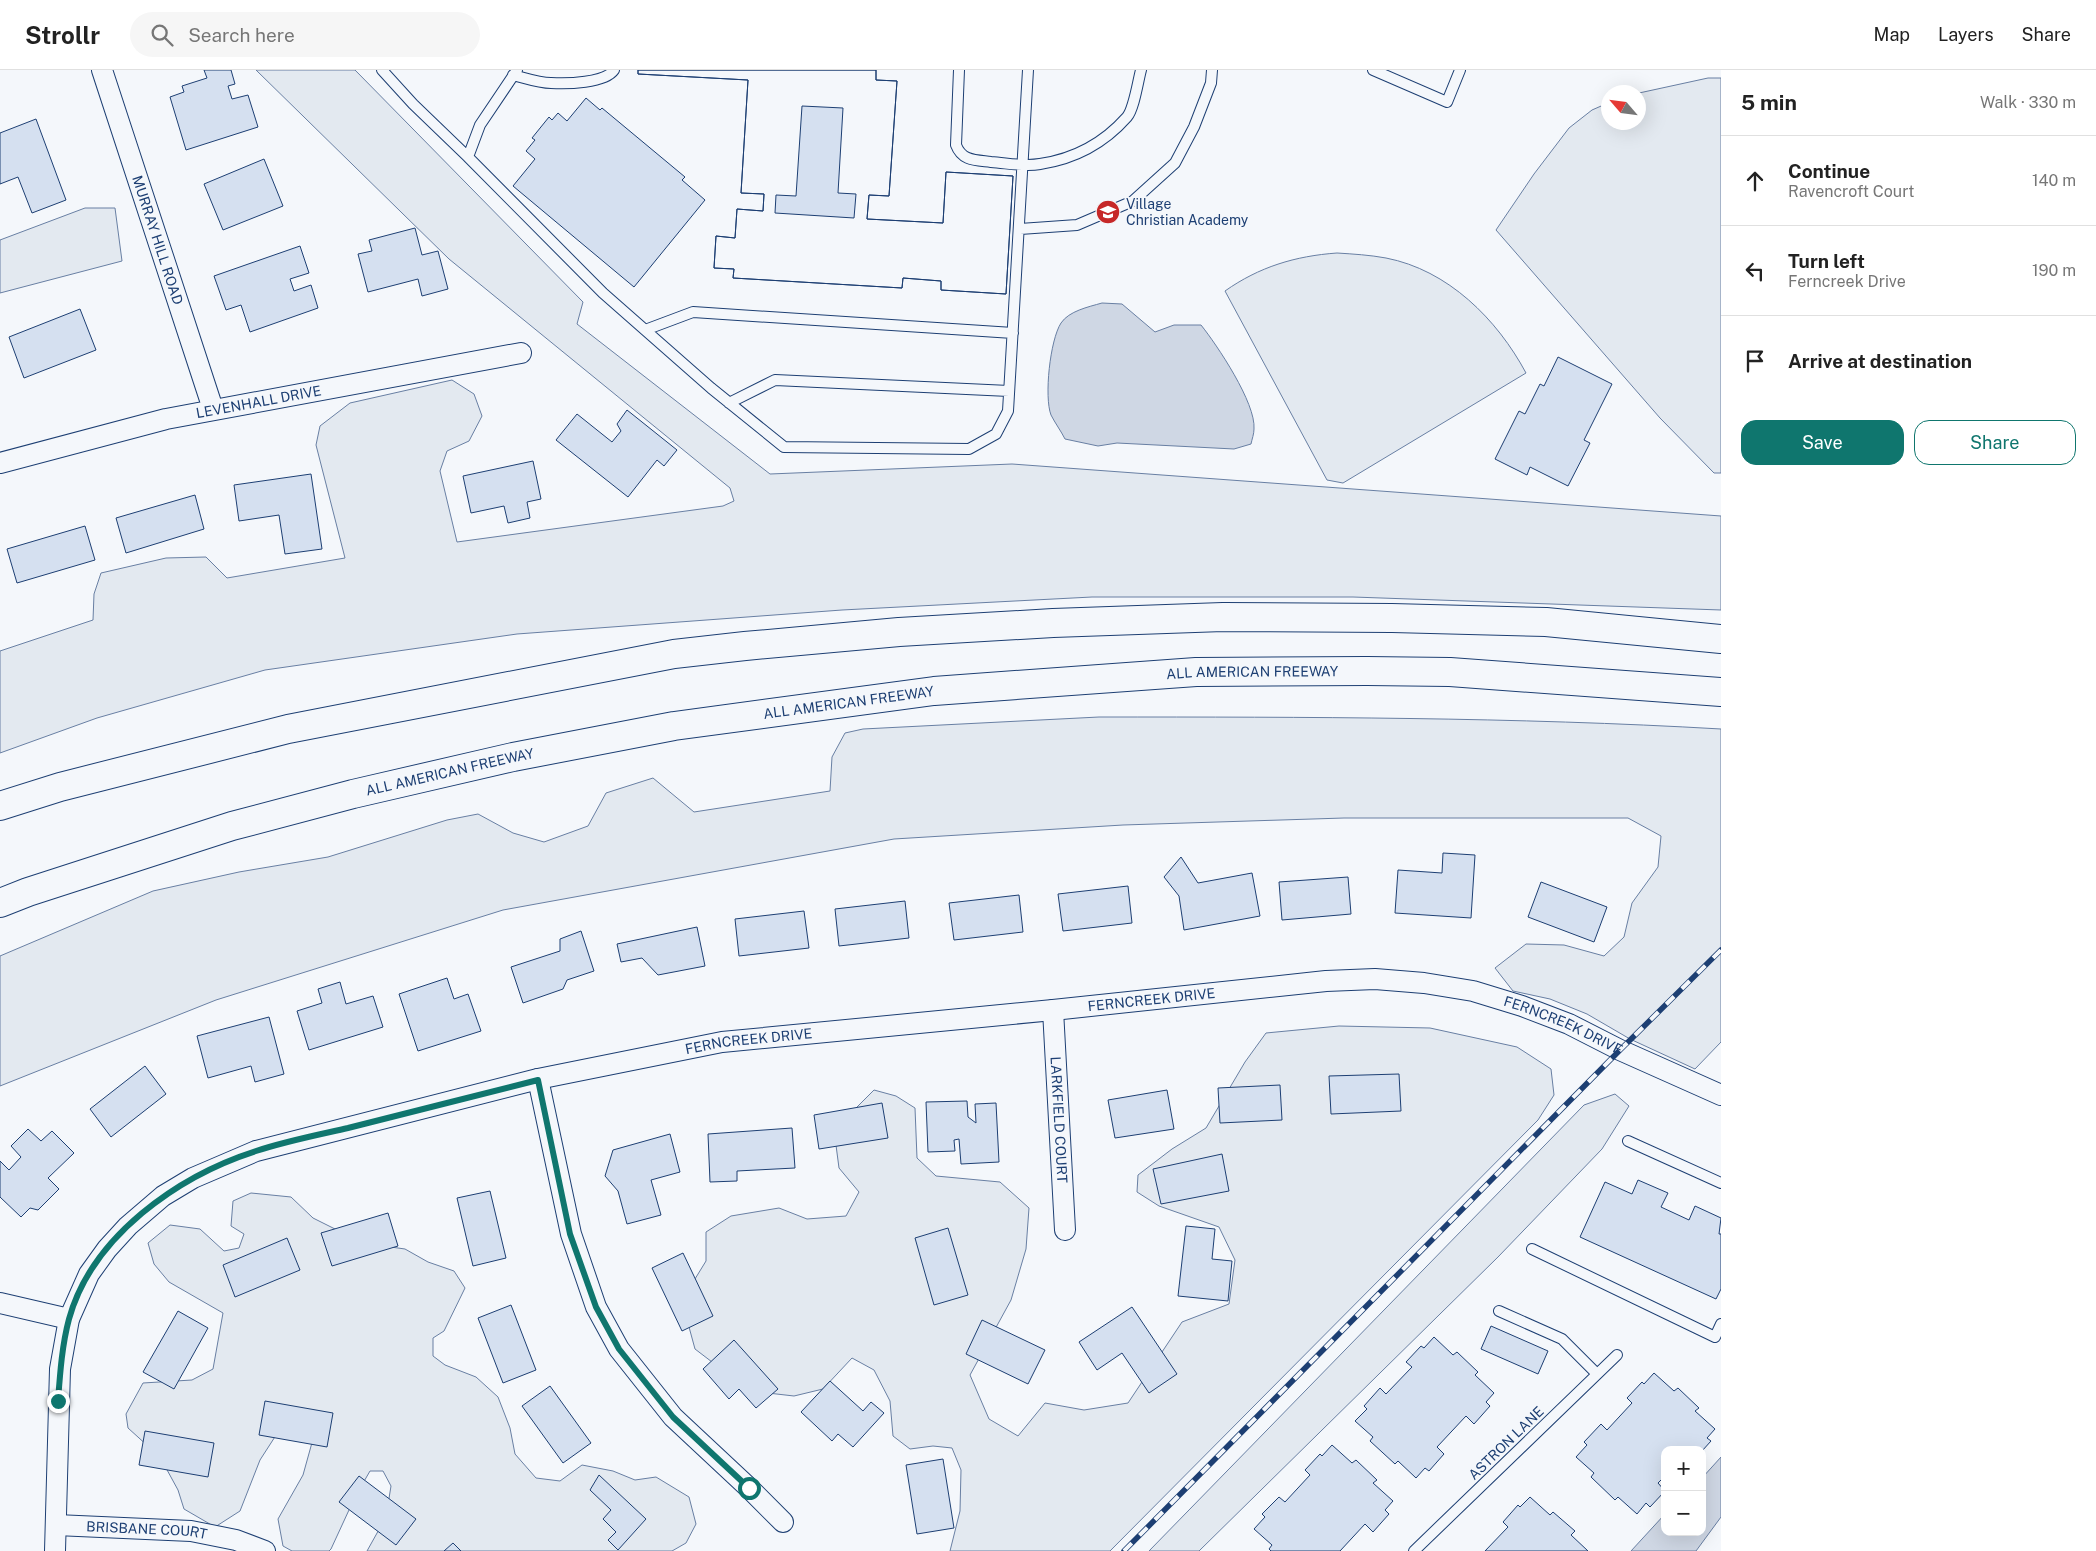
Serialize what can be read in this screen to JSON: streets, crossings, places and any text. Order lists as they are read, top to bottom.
{
  "streets": {
    "highway": ["ALL AMERICAN FREEWAY"],
    "street": [
      "MURRAY HILL ROAD",
      "LEVENHALL DRIVE",
      "FERNCREEK DRIVE",
      "LARKFIELD COURT",
      "BRISBANE COURT"
    ],
    "lane": ["ASTRON LANE"]
  },
  "crossings": [
    ["MURRAY HILL ROAD", "LEVENHALL DRIVE"],
    ["FERNCREEK DRIVE", "LARKFIELD COURT"],
    ["FERNCREEK DRIVE", "BRISBANE COURT"]
  ],
  "places": {
    "school or university": ["Village Christian Academy"]
  },
  "north": "top left",
  "page": {
    "header": "Strollr",
    "search": "Search here",
    "nav": ["Map", "Layers", "Share"],
    "heading": ["5 min", "Walk · 330 m"],
    "list": [
      ["Continue", "Ravencroft Court", "140 m"],
      ["Turn left", "Ferncreek Drive", "190 m"],
      "Arrive at destination"
    ],
    "buttons": ["Save", "Share"],
    "map_buttons": ["+", "−"]
  }
}
